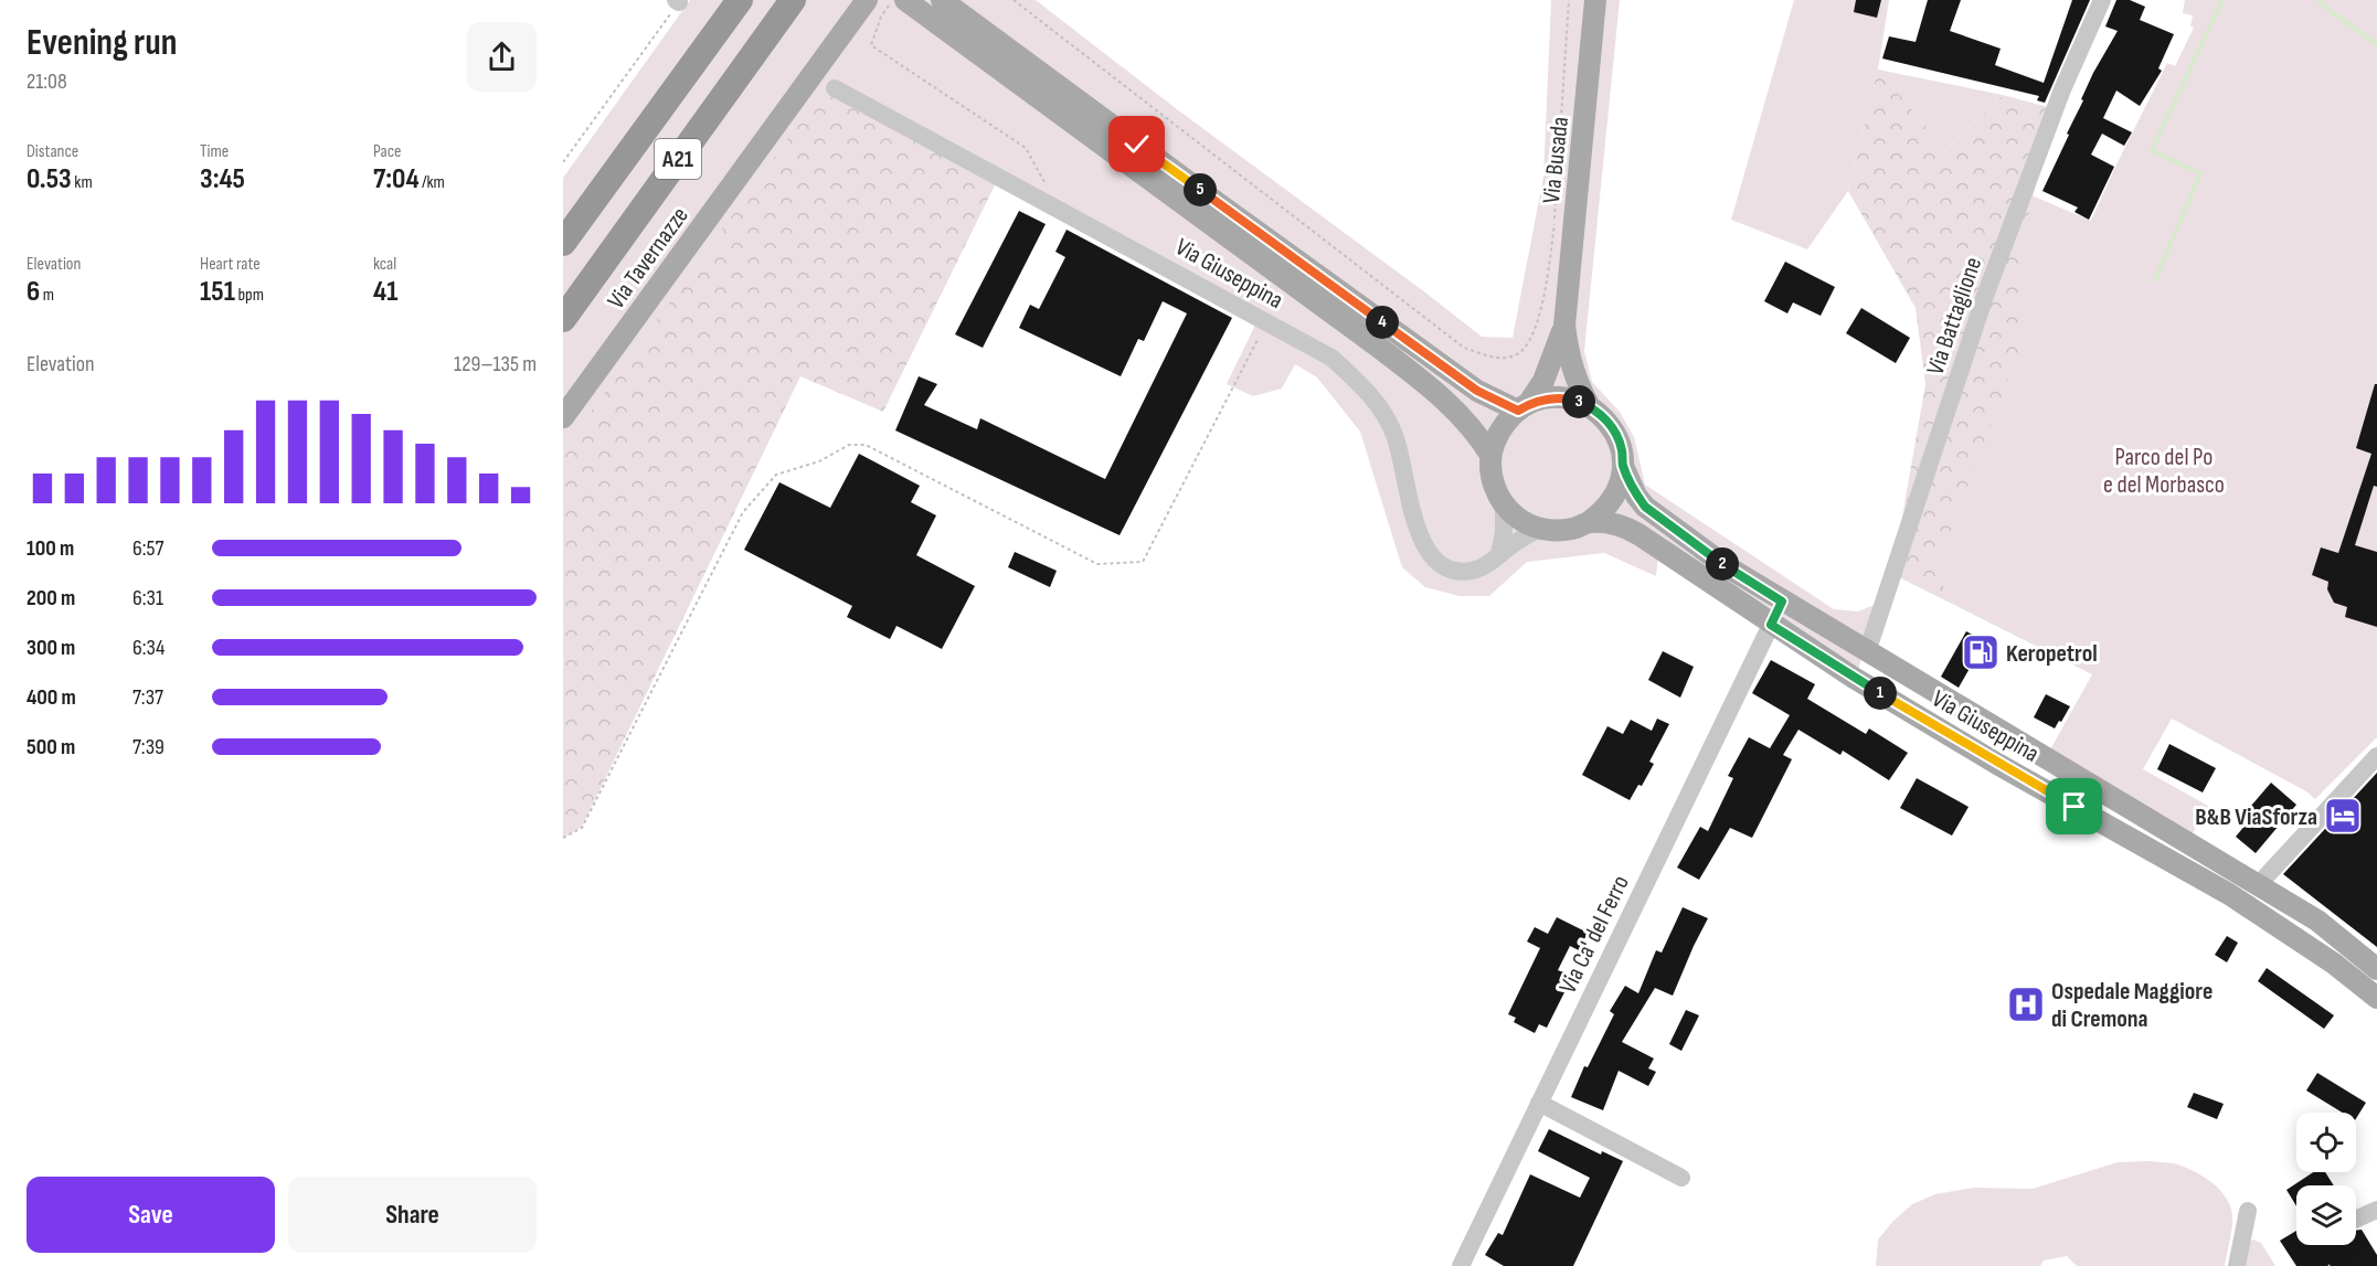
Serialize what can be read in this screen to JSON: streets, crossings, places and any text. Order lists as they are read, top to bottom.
{
  "streets": {
    "highway": ["A21"],
    "main road": ["Via Busada", "Via Tavernazze", "Via Giuseppina"],
    "street": ["Via Battaglione", "Via Ca' del Ferro"]
  },
  "crossings": [
    ["Via Busada", "Via Giuseppina"],
    ["Via Giuseppina", "Via Battaglione"],
    ["Via Giuseppina", "Via Ca' del Ferro"]
  ],
  "parks": ["Parco del Po e del Morbasco"],
  "places": {
    "fuel station": ["Keropetrol"],
    "hotel": ["B&B ViaSforza"],
    "hospital": ["Ospedale Maggiore di Cremona"]
  },
  "page": {
    "heading": ["Evening run", "21:08"],
    "stats": [
      ["Distance", "0.53 km"],
      ["Time", "3:45"],
      ["Pace", "7:04 /km"],
      ["Elevation", "6 m"],
      ["Heart rate", "151 bpm"],
      ["kcal", "41"]
    ],
    "pins": [
      "5",
      "4",
      "3",
      "2",
      "1"
    ],
    "chart": ["Elevation", "129–135 m"],
    "list": [
      {
        "name": "100 m",
        "note": "6:57"
      },
      {
        "name": "200 m",
        "note": "6:31"
      },
      {
        "name": "300 m",
        "note": "6:34"
      },
      {
        "name": "400 m",
        "note": "7:37"
      },
      {
        "name": "500 m",
        "note": "7:39"
      }
    ],
    "buttons": ["Save", "Share"]
  }
}
